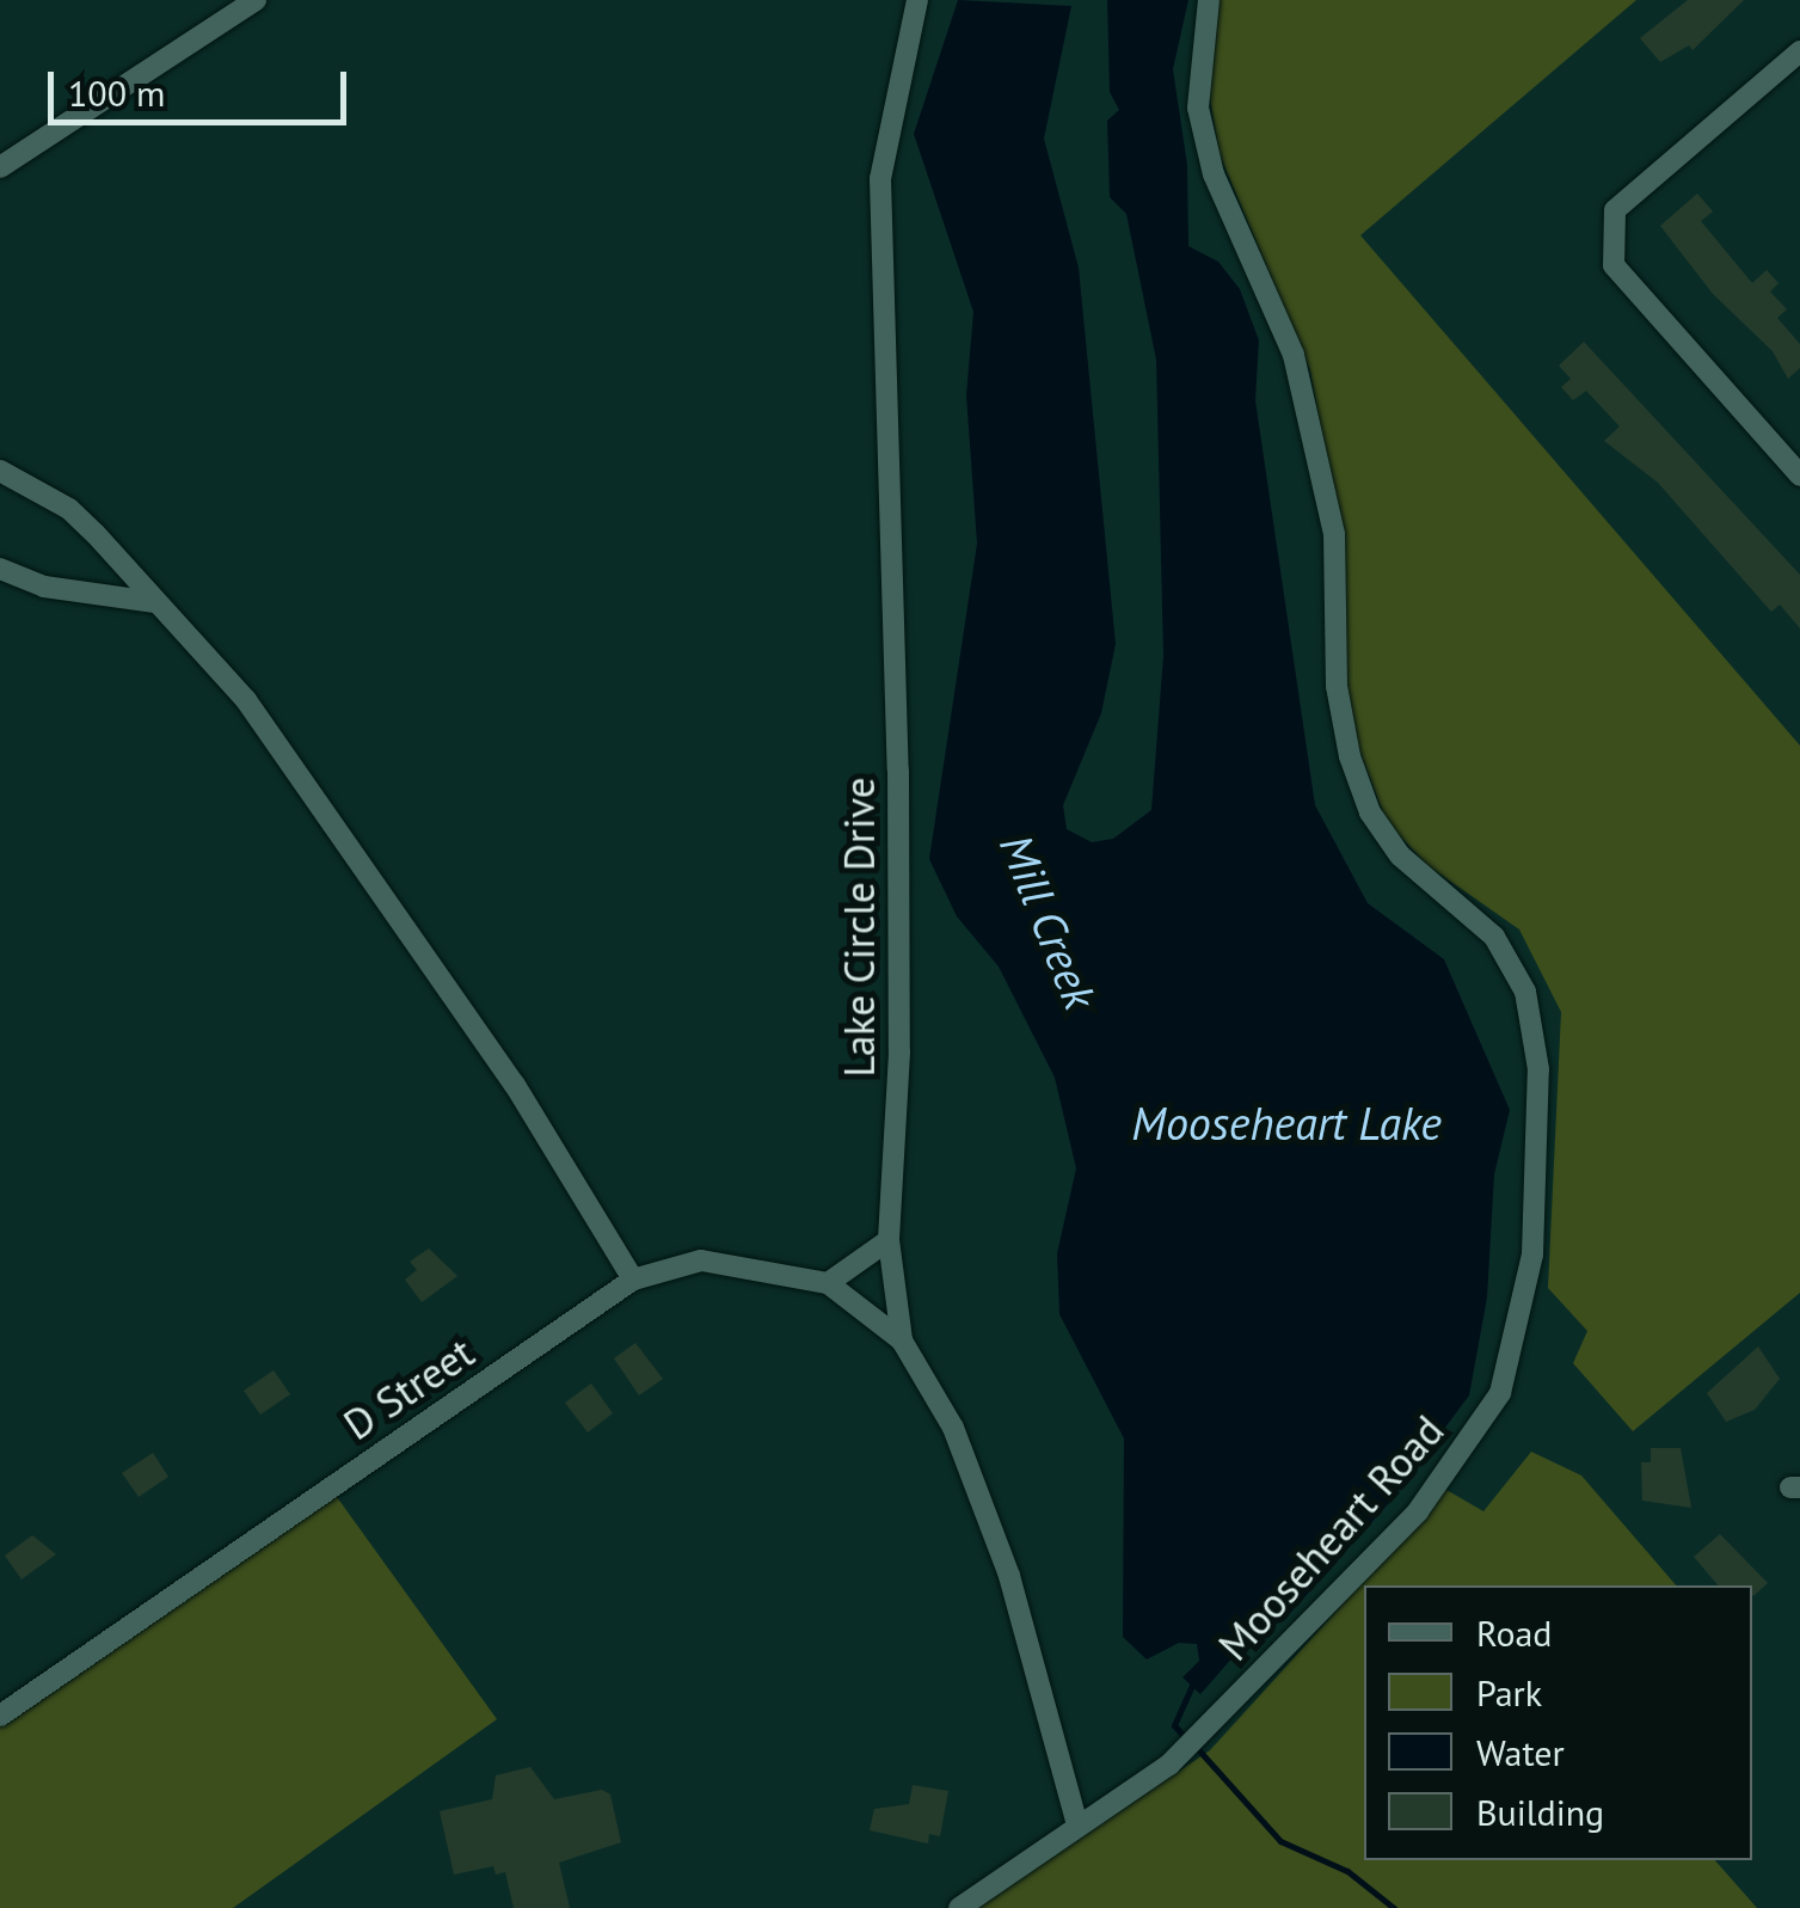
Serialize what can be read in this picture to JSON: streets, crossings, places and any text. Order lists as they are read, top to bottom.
{
  "streets": {
    "street": ["Lake Circle Drive", "D Street", "Mooseheart Road"]
  },
  "crossings": [
    ["Lake Circle Drive", "Mooseheart Road"]
  ],
  "water": ["Mill Creek", "Mooseheart Lake"],
  "legend": [
    "Road",
    "Park",
    "Water",
    "Building"
  ],
  "scale_bar": "100 m"
}
